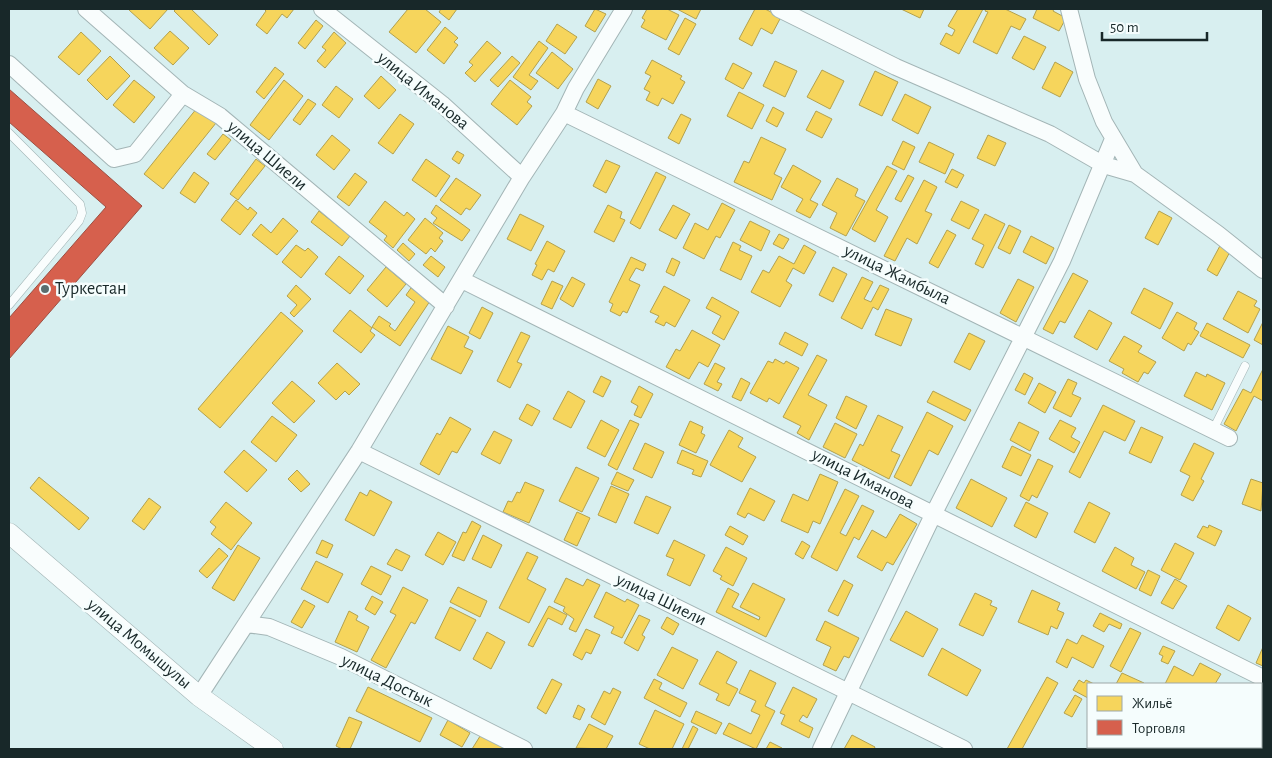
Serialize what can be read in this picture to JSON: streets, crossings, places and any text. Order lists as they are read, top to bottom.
{
  "streets": {
    "street": [
      "улица Иманова",
      "улица Шиели",
      "улица Жамбыла",
      "улица Момышулы",
      "улица Достык"
    ]
  },
  "places": ["Туркестан"],
  "legend": ["Жильё", "Торговля"],
  "scale_bar": "50 m"
}
